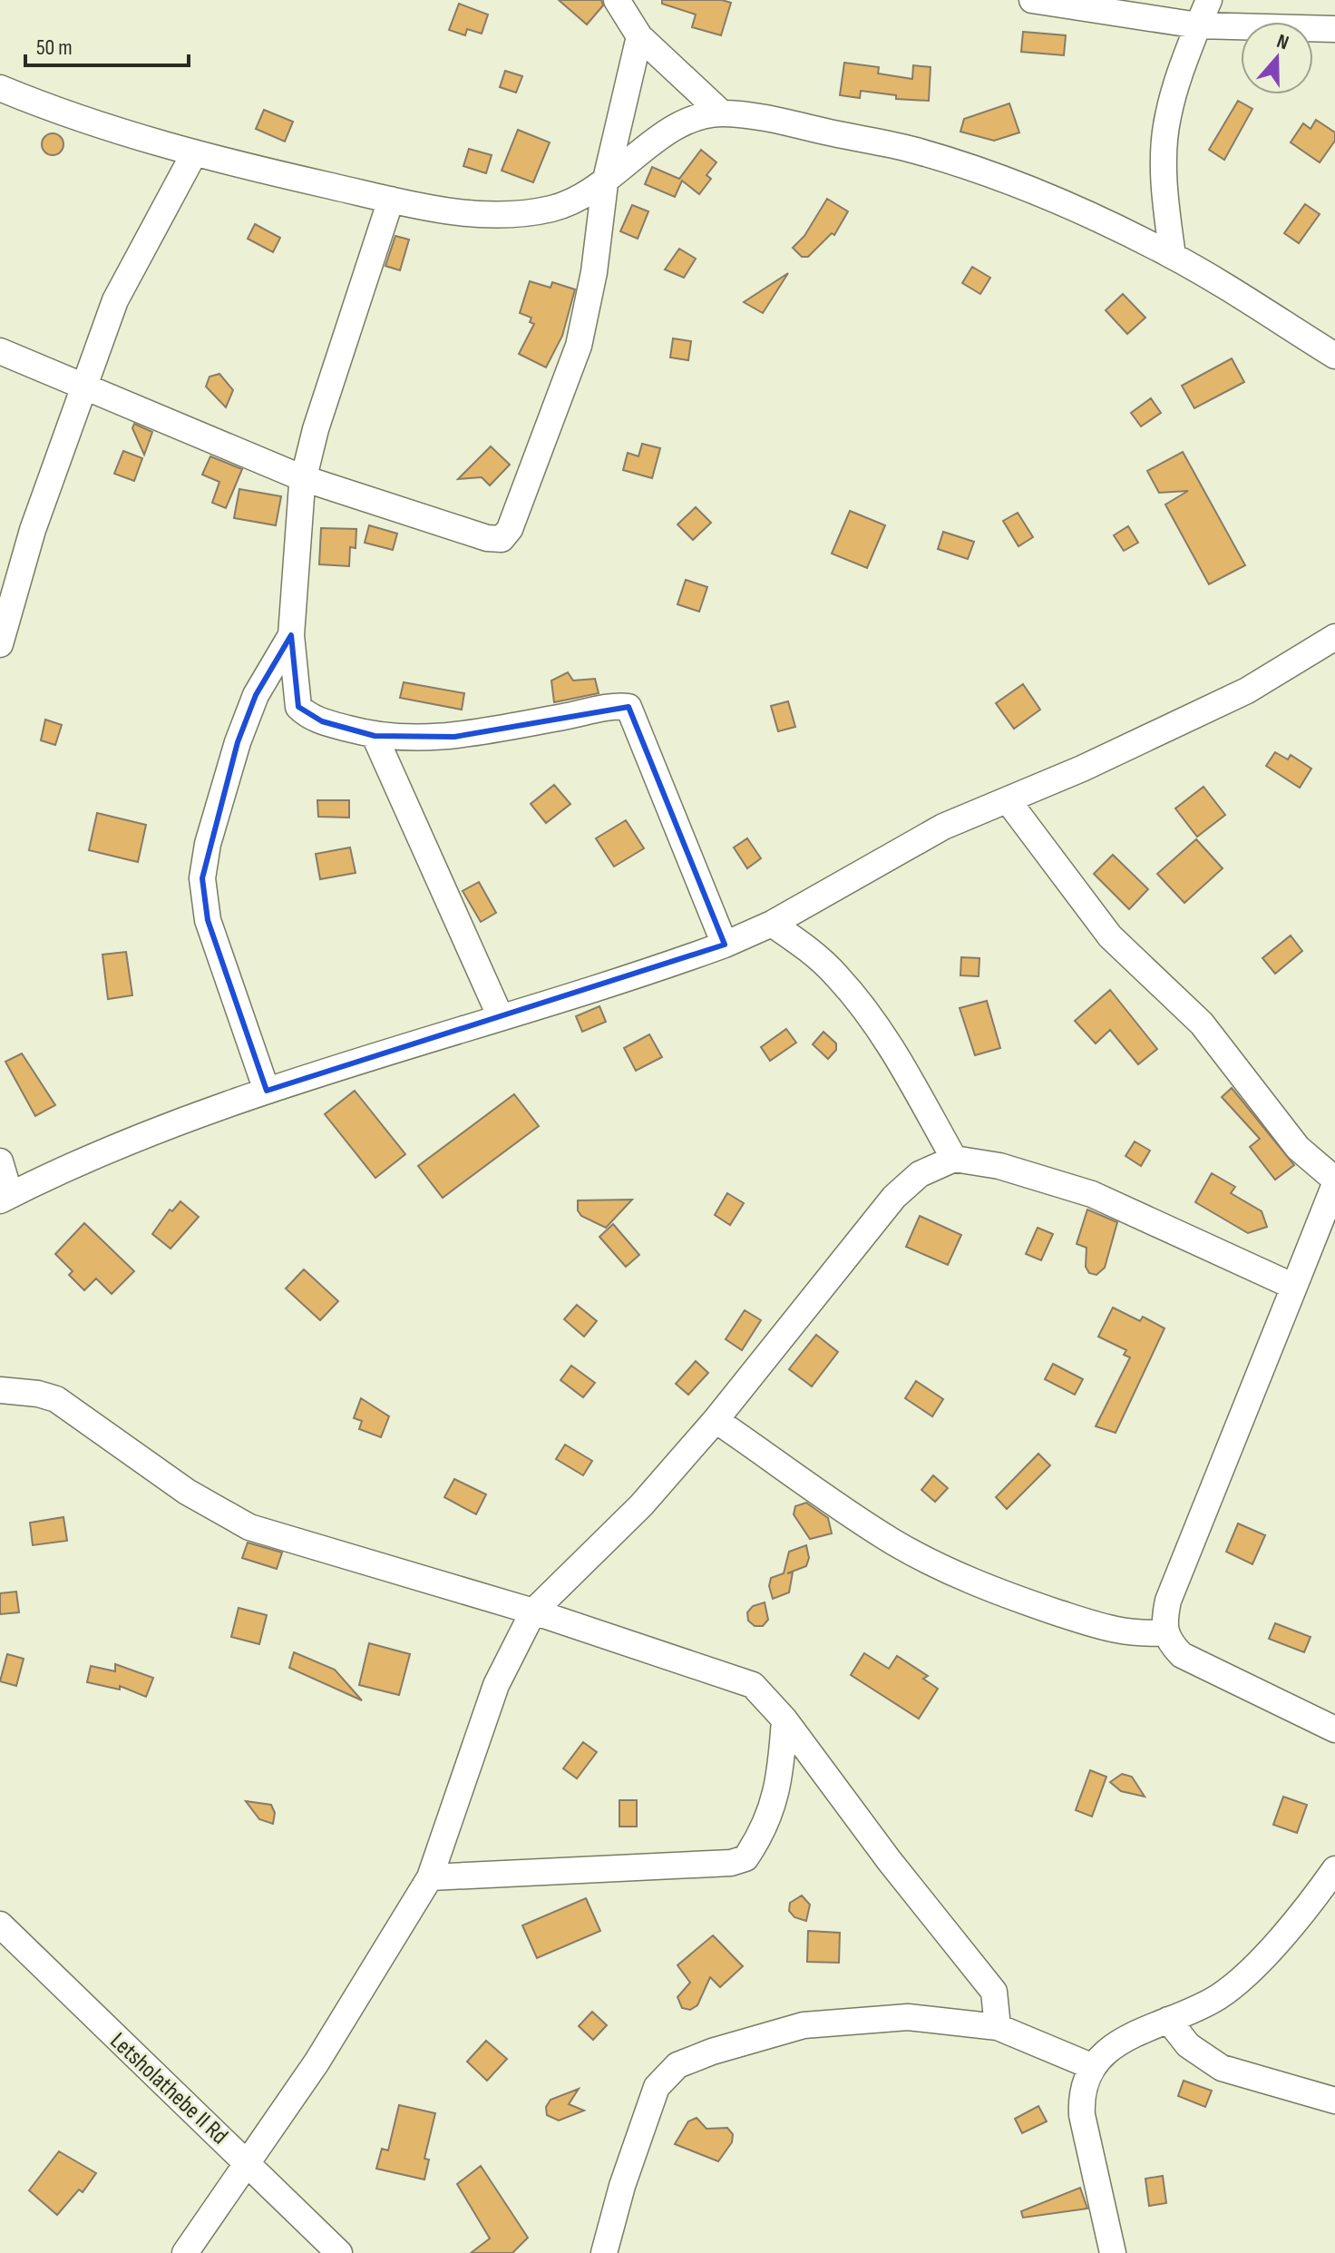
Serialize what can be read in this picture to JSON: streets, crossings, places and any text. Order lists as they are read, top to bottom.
{
  "streets": {
    "street": ["Letsholathebe II Rd"]
  },
  "scale_bar": "50 m",
  "north": "top"
}
